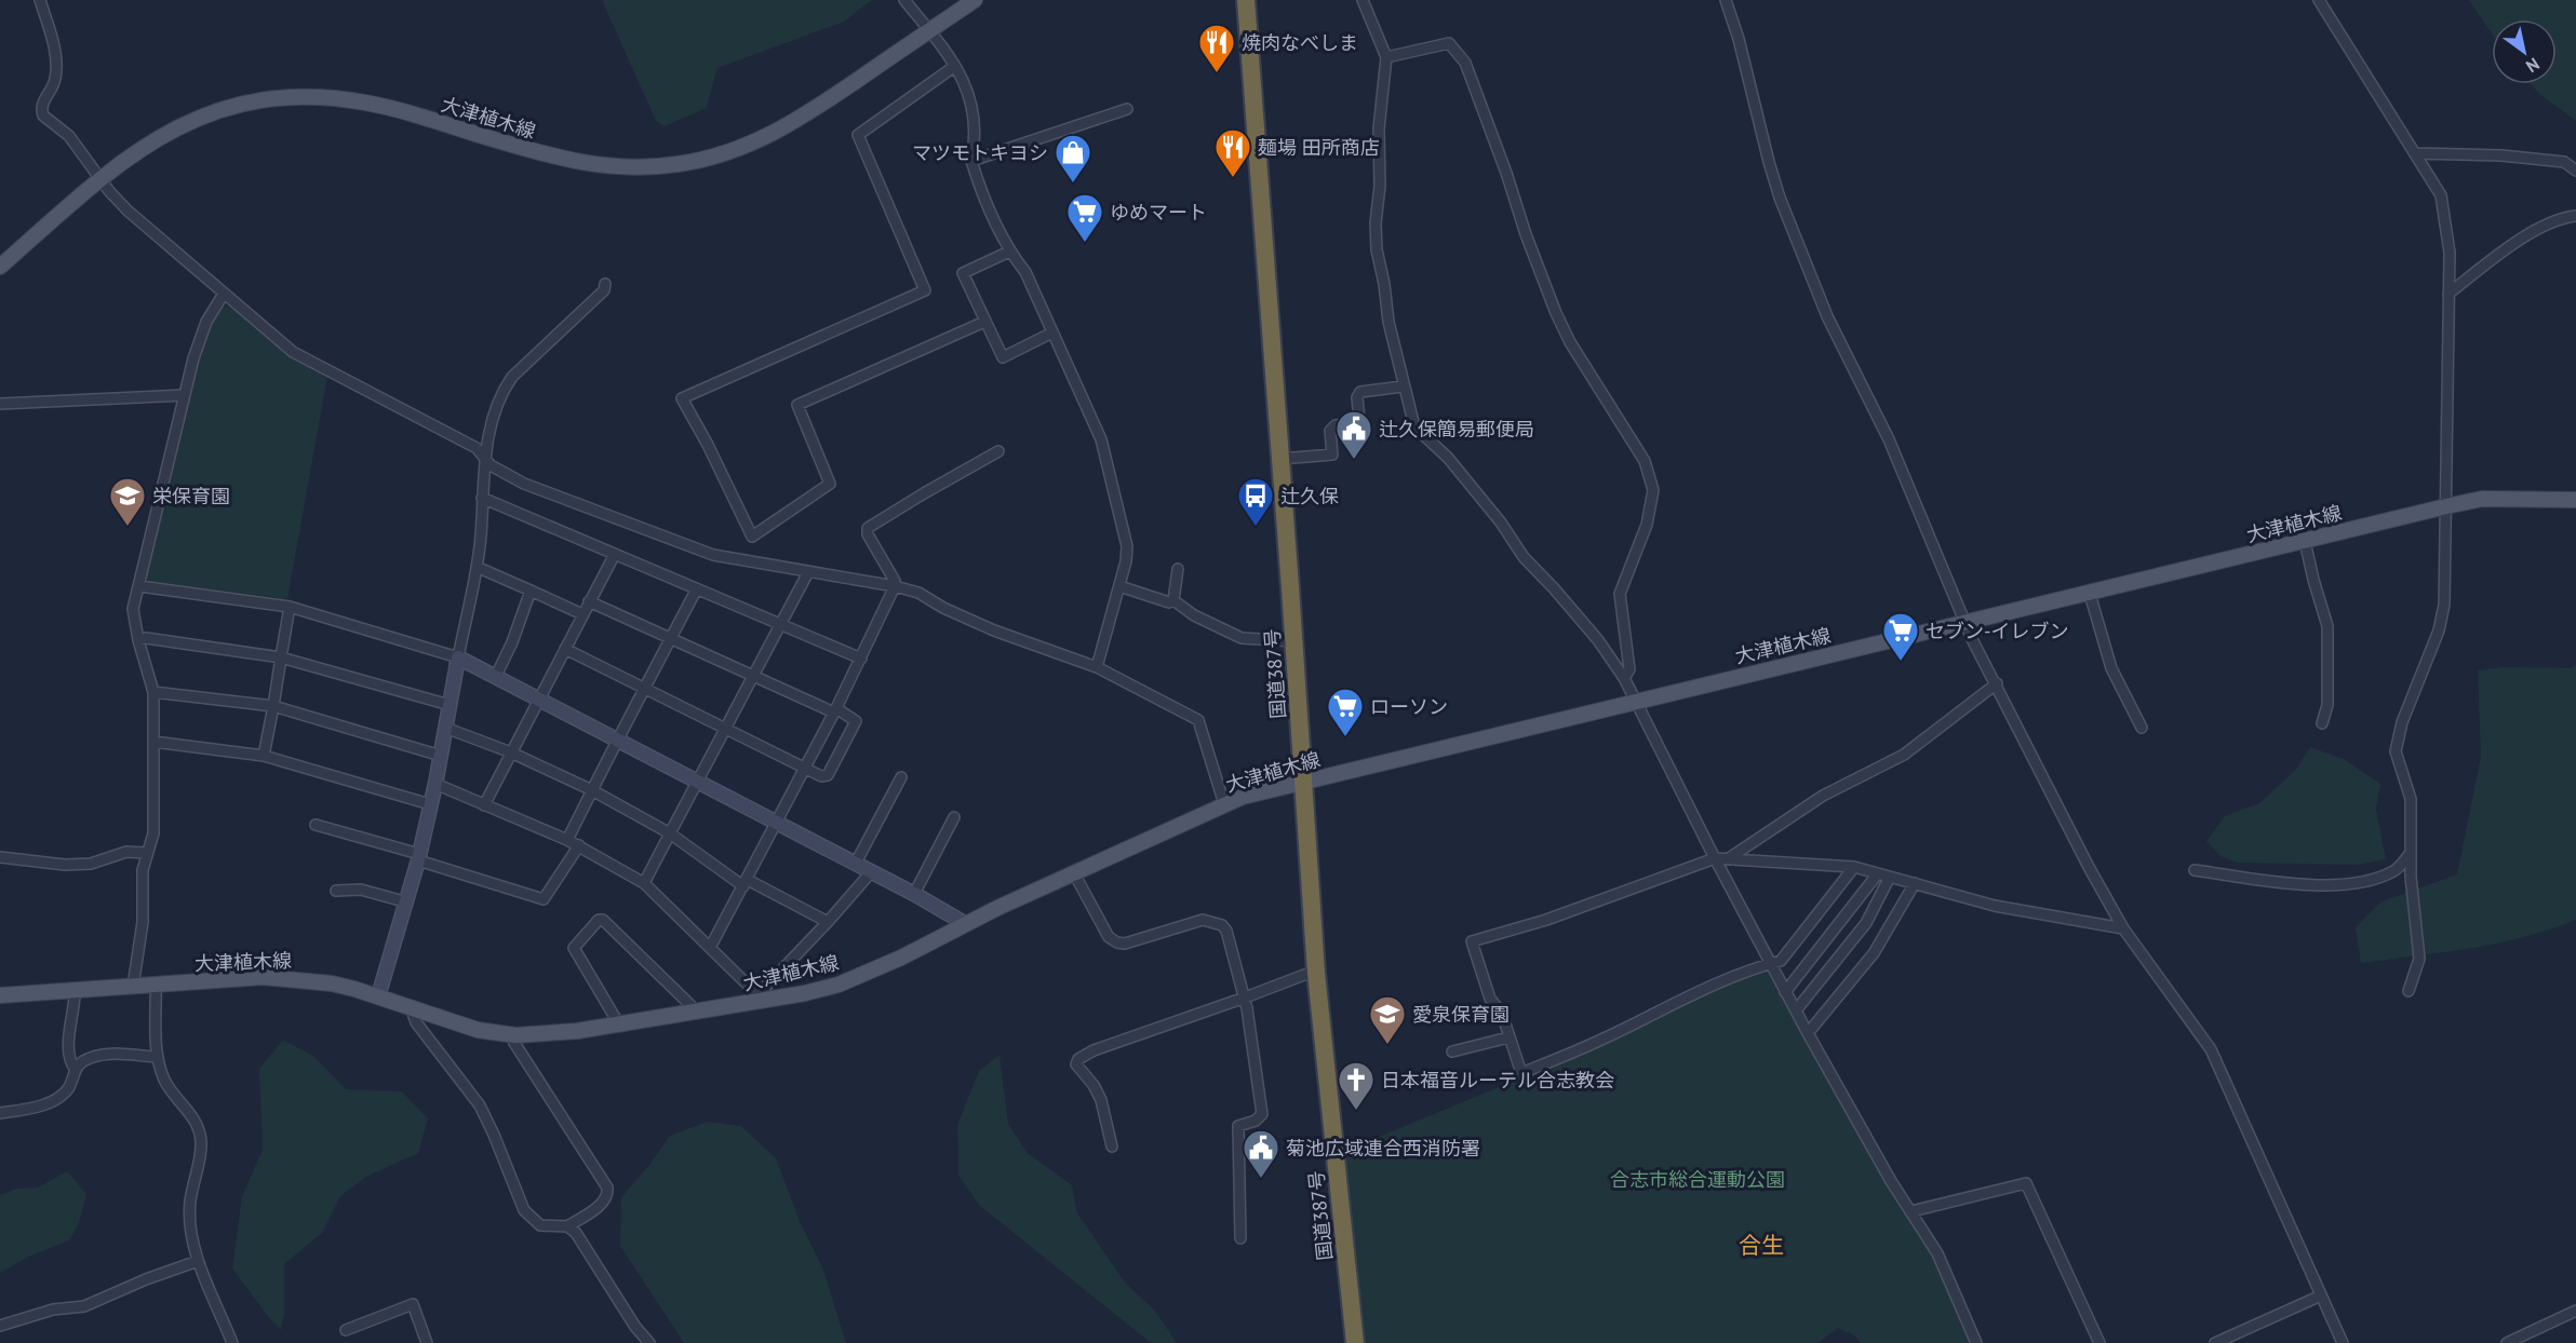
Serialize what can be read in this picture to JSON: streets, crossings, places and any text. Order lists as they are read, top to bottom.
{
  "streets": {
    "highway": ["国道387号"],
    "main road": ["大津植木線"]
  },
  "crossings": [
    ["大津植木線", "国道387号"]
  ],
  "districts": ["合生"],
  "parks": ["合志市総合運動公園"],
  "places": {
    "restaurant": ["焼肉なべしま", "麺場 田所商店"],
    "shop": ["マツモトキヨシ"],
    "supermarket": ["ゆめマート", "セブン-イレブン", "ローソン"],
    "public building": ["辻久保簡易郵便局", "菊池広域連合西消防署"],
    "school or university": ["栄保育園", "愛泉保育園"],
    "bus stop": ["辻久保"],
    "church": ["日本福音ルーテル合志教会"]
  },
  "north": "bottom right"
}
